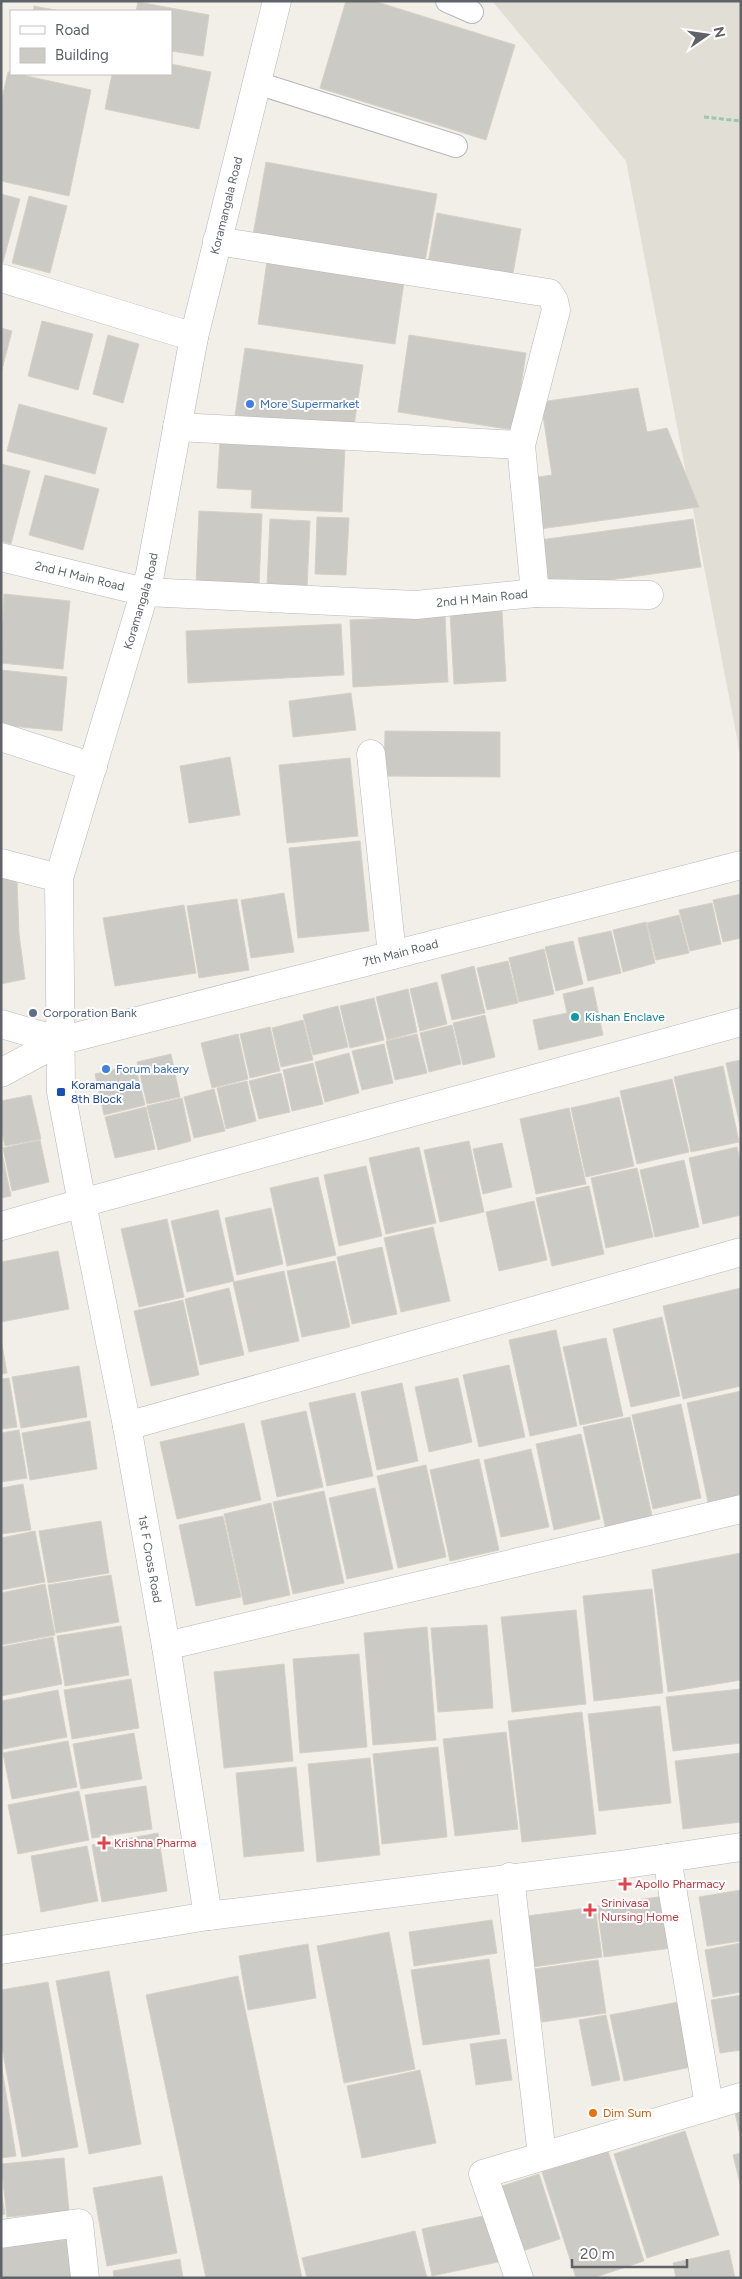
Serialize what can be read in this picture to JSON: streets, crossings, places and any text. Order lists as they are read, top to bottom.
{
  "streets": {
    "street": [
      "Koramangala Road",
      "2nd H Main Road",
      "7th Main Road",
      "1st F Cross Road"
    ]
  },
  "crossings": [
    ["Koramangala Road", "2nd H Main Road"],
    ["Koramangala Road", "7th Main Road"],
    ["Koramangala Road", "1st F Cross Road"]
  ],
  "places": {
    "other": [
      "More Supermarket",
      "Corporation Bank",
      "Kishan Enclave",
      "Forum bakery",
      "Dim Sum"
    ],
    "transit": ["Koramangala 8th Block"],
    "health": ["Krishna Pharma", "Apollo Pharmacy", "Srinivasa Nursing Home"]
  },
  "legend": ["Road", "Building"],
  "scale_bar": "20 m",
  "north": "right"
}
